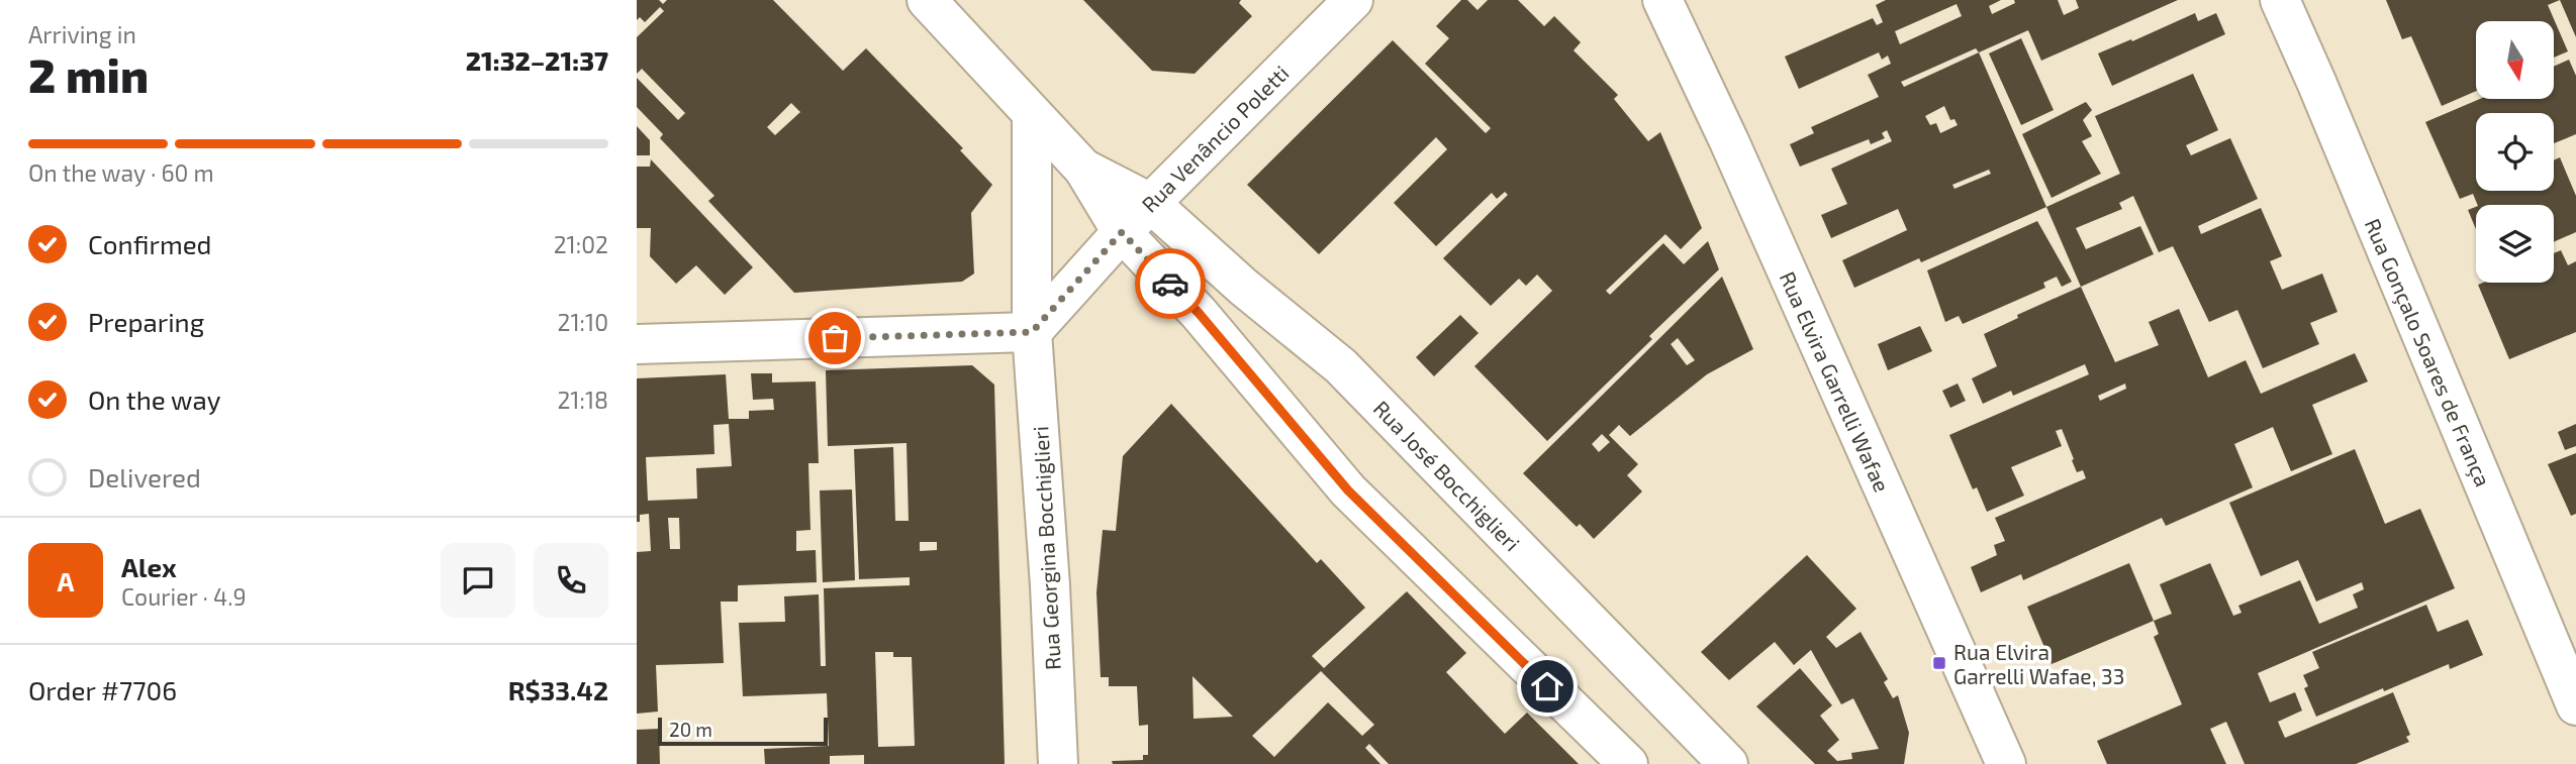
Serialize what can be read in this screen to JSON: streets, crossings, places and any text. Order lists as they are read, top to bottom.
{
  "streets": {
    "street": [
      "Rua Venâncio Poletti",
      "Rua Gonçalo Soares de França",
      "Rua Elvira Garrelli Wafae",
      "Rua José Bocchiglieri",
      "Rua Georgina Bocchiglieri"
    ]
  },
  "crossings": [
    ["Rua Venâncio Poletti", "Rua José Bocchiglieri"],
    ["Rua Venâncio Poletti", "Rua Georgina Bocchiglieri"]
  ],
  "places": {
    "transit": ["Rua Elvira Garrelli Wafae, 33"]
  },
  "scale_bar": "20 m",
  "north": "bottom",
  "page": {
    "heading": ["2 min", "Arriving in", "21:32–21:37"],
    "panel": [
      "Alex",
      "Courier · 4.9",
      "Order #7706",
      "R$33.42"
    ],
    "bar": "On the way · 60 m",
    "list": [
      ["Confirmed", "21:02"],
      ["Preparing", "21:10"],
      ["On the way", "21:18"],
      "Delivered"
    ],
    "round": "A",
    "scale": "20 m"
  }
}
